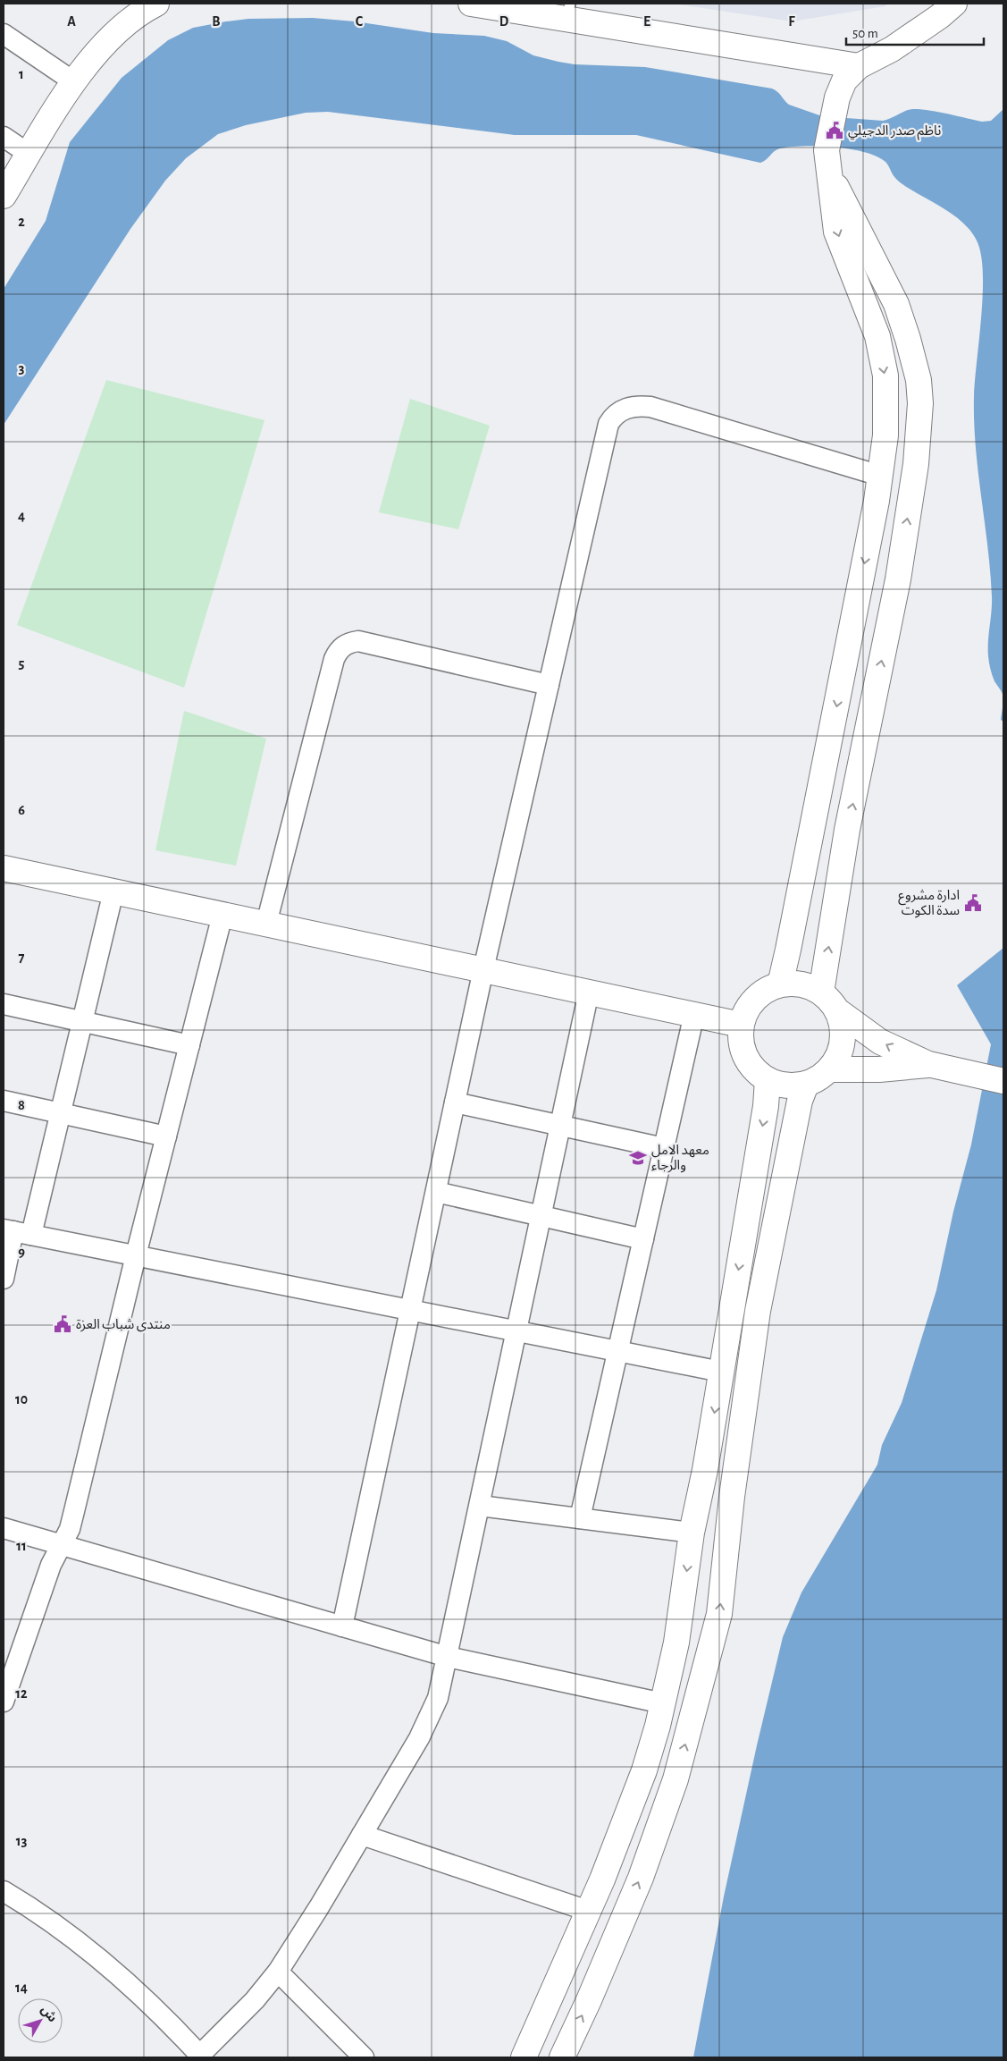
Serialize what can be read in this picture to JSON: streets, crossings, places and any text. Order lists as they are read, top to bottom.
{
  "places": {
    "public building": ["ناظم صدر الدجيلي", "ادارة مشروع سدة الكوت", "منتدى شباب العزة"],
    "school or university": ["معهد الامل والرجاء"]
  },
  "scale_bar": "50 m",
  "north": "top right",
  "grid": {
    "columns": [
      "A",
      "B",
      "C",
      "D",
      "E",
      "F"
    ],
    "rows": [
      "1",
      "2",
      "3",
      "4",
      "5",
      "6",
      "7",
      "8",
      "9",
      "10",
      "11",
      "12",
      "13",
      "14"
    ]
  }
}
